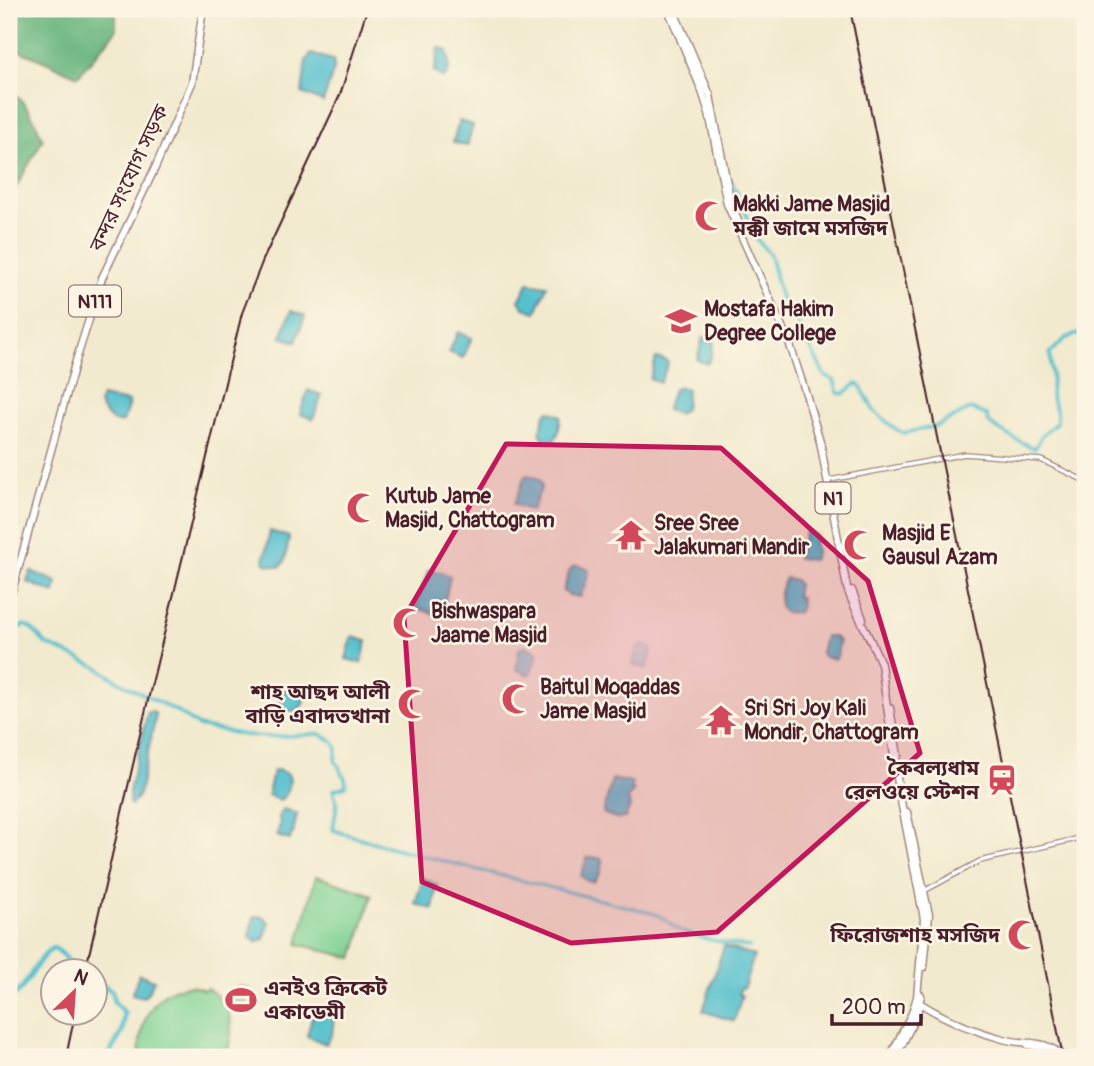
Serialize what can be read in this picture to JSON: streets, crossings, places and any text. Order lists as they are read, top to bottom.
{
  "streets": {
    "highway": ["বন্দর সংযোগ সড়ক", "N111", "N1"]
  },
  "places": {
    "mosque": [
      "Makki Jame Masjid মক্কী জামে মসজিদ",
      "Kutub Jame Masjid, Chattogram",
      "Masjid E Gausul Azam",
      "Bishwaspara Jaame Masjid",
      "Baitul Moqaddas Jame Masjid",
      "শাহ আছদ আলী বাড়ি এবাদতখানা",
      "ফিরোজশাহ মসজিদ"
    ],
    "school or university": ["Mostafa Hakim Degree College"],
    "temple": ["Sree Sree Jalakumari Mandir", "Sri Sri Joy Kali Mondir, Chattogram"],
    "station": ["কৈবল্যধাম রেলওয়ে স্টেশন"],
    "sports": ["এনইও ক্রিকেট একাডেমী"]
  },
  "scale_bar": "200 m",
  "north": "top right"
}
